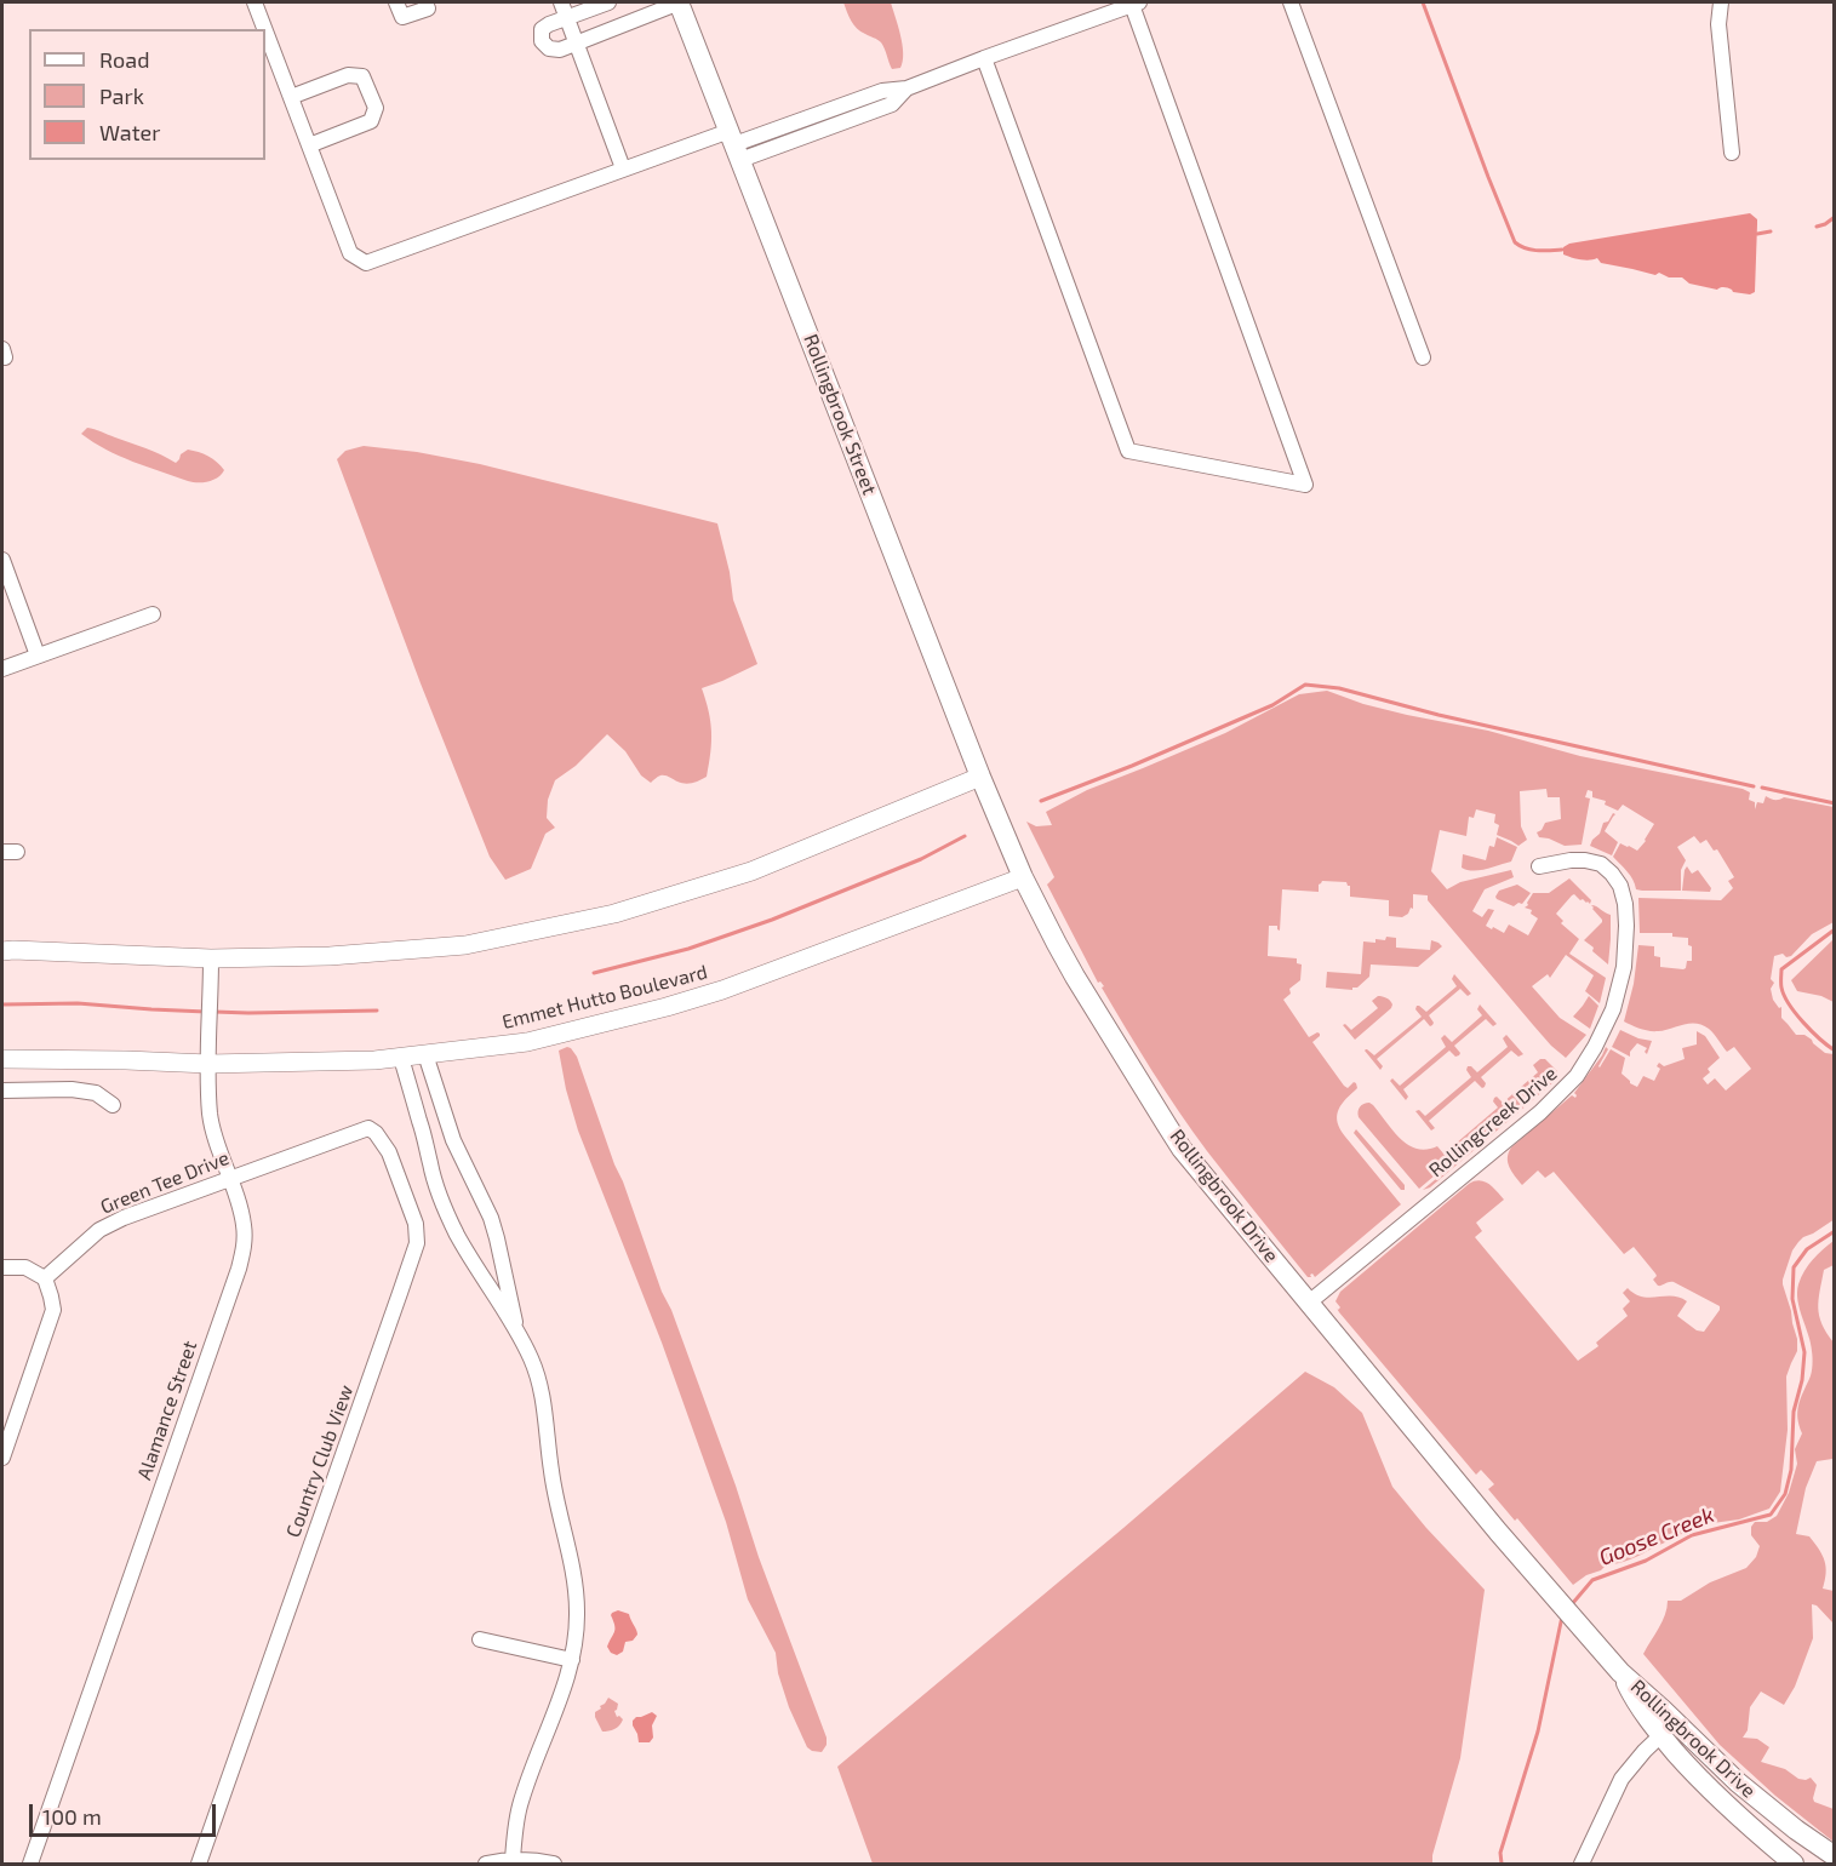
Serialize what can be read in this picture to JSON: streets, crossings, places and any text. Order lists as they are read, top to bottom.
{
  "streets": {
    "main road": ["Rollingbrook Street", "Rollingbrook Drive"],
    "street": [
      "Emmet Hutto Boulevard",
      "Rollingcreek Drive",
      "Green Tee Drive",
      "Alamance Street",
      "Country Club View"
    ]
  },
  "crossings": [
    ["Rollingbrook Street", "Rollingbrook Drive"],
    ["Emmet Hutto Boulevard", "Rollingbrook Drive"],
    ["Emmet Hutto Boulevard", "Alamance Street"],
    ["Rollingcreek Drive", "Rollingbrook Drive"],
    ["Green Tee Drive", "Alamance Street"],
    ["Green Tee Drive", "Country Club View"]
  ],
  "water": ["Goose Creek"],
  "legend": ["Road", "Park", "Water"],
  "scale_bar": "100 m"
}
